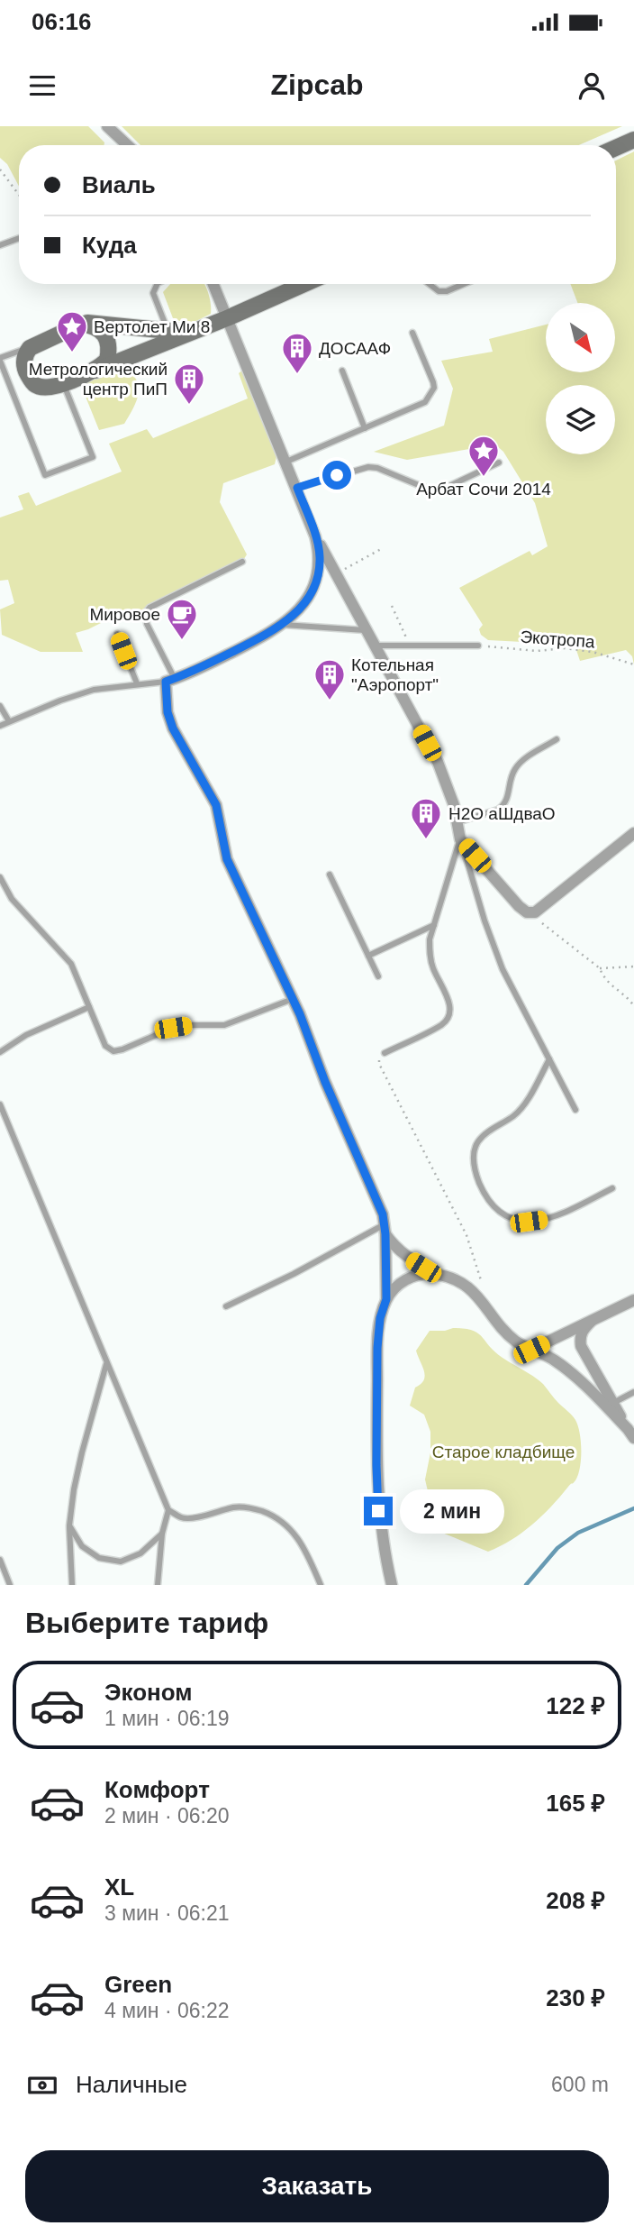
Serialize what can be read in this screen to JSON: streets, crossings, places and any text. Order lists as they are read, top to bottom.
{
  "streets": {
    "path": ["Экотропа"]
  },
  "parks": ["Старое кладбище"],
  "places": {
    "place": ["Вертолет Ми 8", "Арбат Сочи 2014"],
    "building": [
      "ДОСААФ",
      "Метрологический центр ПиП",
      "Котельная \"Аэропорт\"",
      "H2O аШдваО"
    ],
    "cafe": ["Мировое"]
  },
  "north": "bottom right",
  "page": {
    "status": "06:16",
    "header": "Zipcab",
    "banner": ["Виаль", "Куда"],
    "bubble": "2 мин",
    "heading": "Выберите тариф",
    "list": [
      {
        "name": "Эконом",
        "note": "1 мин · 06:19",
        "value": "122 ₽"
      },
      {
        "name": "Комфорт",
        "note": "2 мин · 06:20",
        "value": "165 ₽"
      },
      {
        "name": "XL",
        "note": "3 мин · 06:21",
        "value": "208 ₽"
      },
      {
        "name": "Green",
        "note": "4 мин · 06:22",
        "value": "230 ₽"
      }
    ],
    "pay": ["Наличные", "600 m"],
    "buttons": "Заказать"
  }
}
